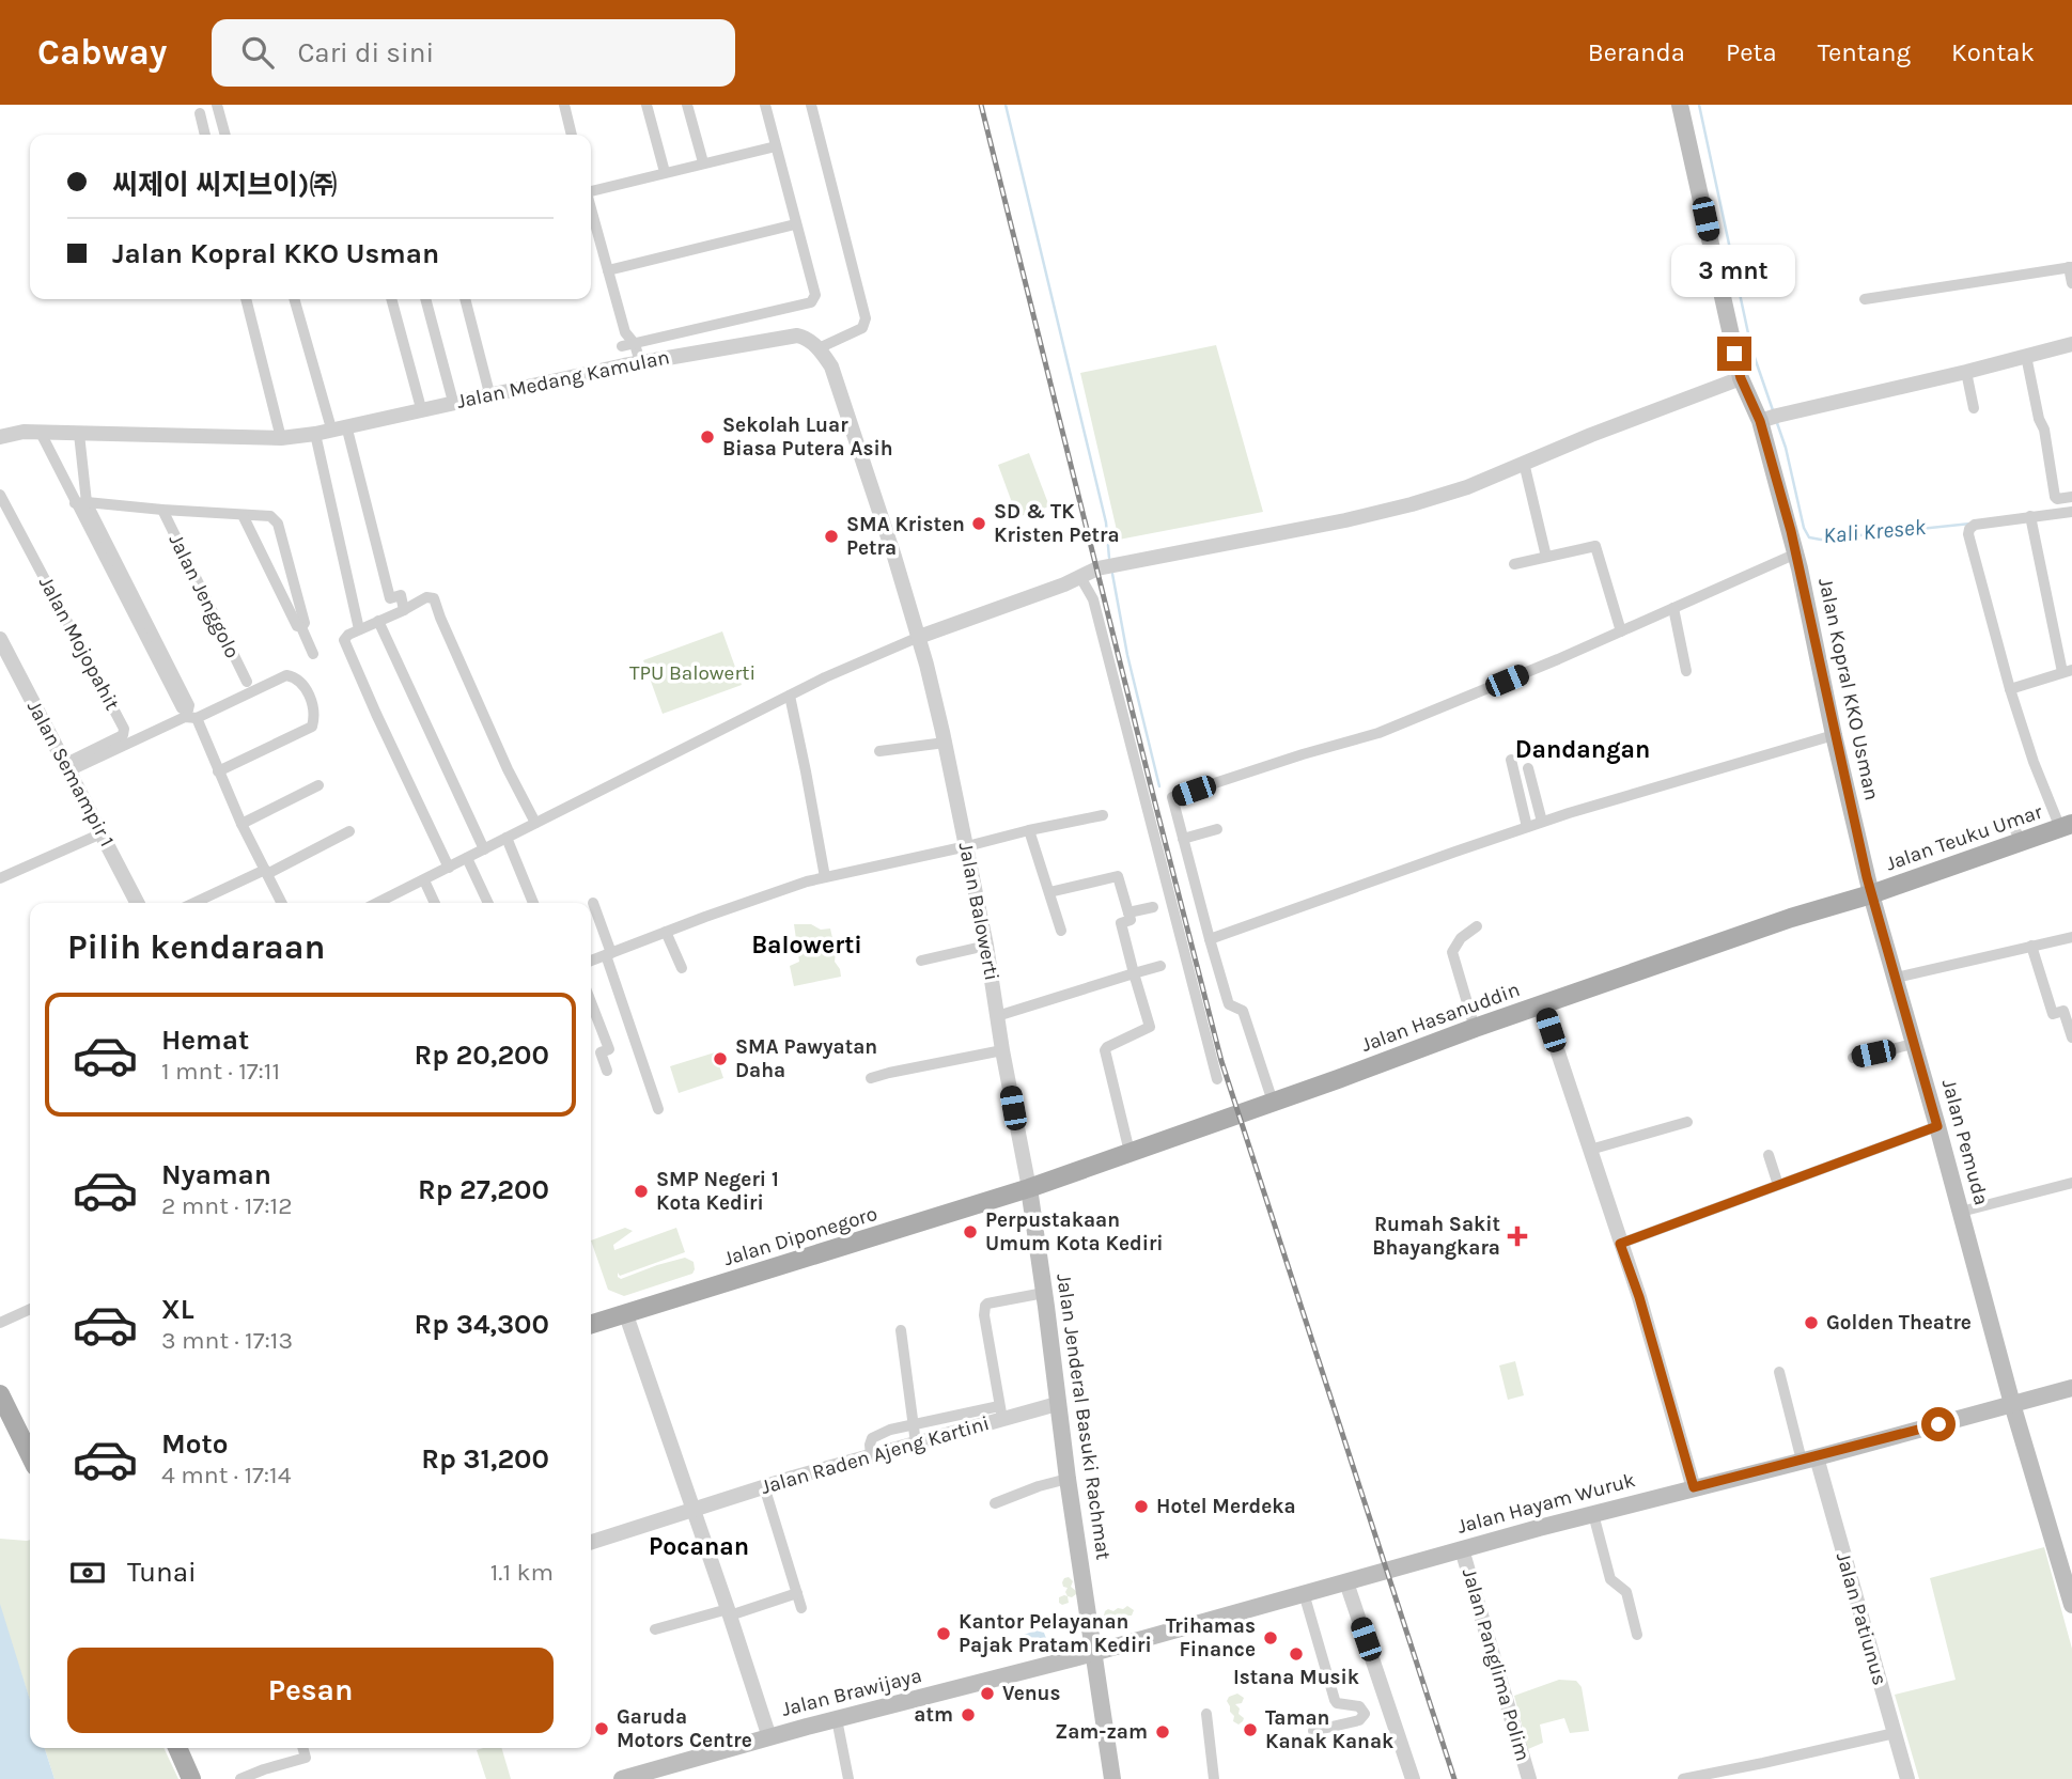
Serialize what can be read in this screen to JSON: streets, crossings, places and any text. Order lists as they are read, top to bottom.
{
  "streets": {
    "main road": [
      "Jalan Kopral KKO Usman",
      "Jalan Teuku Umar",
      "Jalan Hasanuddin",
      "Jalan Pemuda",
      "Jalan Diponegoro",
      "Jalan Jenderal Basuki Rachmat",
      "Jalan Hayam Wuruk",
      "Jalan Brawijaya"
    ],
    "street": [
      "Jalan Medang Kamulan",
      "Jalan Jenggolo",
      "Jalan Mojopahit",
      "Jalan Semampir 1",
      "Jalan Balowerti",
      "Jalan Raden Ajeng Kartini",
      "Jalan Patiunus",
      "Jalan Panglima Polim"
    ]
  },
  "crossings": [
    ["Jalan Mojopahit", "Jalan Semampir 1"],
    ["Jalan Kopral KKO Usman", "Jalan Teuku Umar"],
    ["Jalan Kopral KKO Usman", "Jalan Hasanuddin"],
    ["Jalan Kopral KKO Usman", "Jalan Pemuda"],
    ["Jalan Teuku Umar", "Jalan Hasanuddin"],
    ["Jalan Teuku Umar", "Jalan Pemuda"],
    ["Jalan Balowerti", "Jalan Hasanuddin"],
    ["Jalan Balowerti", "Jalan Diponegoro"],
    ["Jalan Balowerti", "Jalan Jenderal Basuki Rachmat"],
    ["Jalan Hasanuddin", "Jalan Pemuda"],
    ["Jalan Hasanuddin", "Jalan Diponegoro"],
    ["Jalan Hasanuddin", "Jalan Jenderal Basuki Rachmat"],
    ["Jalan Pemuda", "Jalan Hayam Wuruk"],
    ["Jalan Diponegoro", "Jalan Jenderal Basuki Rachmat"],
    ["Jalan Jenderal Basuki Rachmat", "Jalan Raden Ajeng Kartini"],
    ["Jalan Jenderal Basuki Rachmat", "Jalan Hayam Wuruk"],
    ["Jalan Jenderal Basuki Rachmat", "Jalan Brawijaya"],
    ["Jalan Hayam Wuruk", "Jalan Patiunus"],
    ["Jalan Hayam Wuruk", "Jalan Panglima Polim"],
    ["Jalan Hayam Wuruk", "Jalan Brawijaya"]
  ],
  "districts": ["Dandangan", "Balowerti", "Pocanan"],
  "water": ["Kali Kresek"],
  "parks": ["TPU Balowerti"],
  "places": {
    "other": [
      "Sekolah Luar Biasa Putera Asih",
      "SD & TK Kristen Petra",
      "SMA Kristen Petra",
      "SMA Pawyatan Daha",
      "SMP Negeri 1 Kota Kediri",
      "Perpustakaan Umum Kota Kediri",
      "Golden Theatre",
      "Hotel Merdeka",
      "Kantor Pelayanan Pajak Pratam Kediri",
      "Trihamas Finance",
      "Istana Musik",
      "Venus",
      "atm",
      "Garuda Motors Centre",
      "Taman Kanak Kanak",
      "Zam-zam"
    ],
    "health": ["Rumah Sakit Bhayangkara"]
  },
  "page": {
    "header": "Cabway",
    "search": "Cari di sini",
    "nav": [
      "Beranda",
      "Peta",
      "Tentang",
      "Kontak"
    ],
    "banner": ["씨제이 씨지브이)㈜", "Jalan Kopral KKO Usman"],
    "bubble": "3 mnt",
    "heading": "Pilih kendaraan",
    "list": [
      {
        "name": "Hemat",
        "note": "1 mnt · 17:11",
        "value": "Rp 20,200"
      },
      {
        "name": "Nyaman",
        "note": "2 mnt · 17:12",
        "value": "Rp 27,200"
      },
      {
        "name": "XL",
        "note": "3 mnt · 17:13",
        "value": "Rp 34,300"
      },
      {
        "name": "Moto",
        "note": "4 mnt · 17:14",
        "value": "Rp 31,200"
      }
    ],
    "pay": ["Tunai", "1.1 km"],
    "buttons": "Pesan"
  }
}
